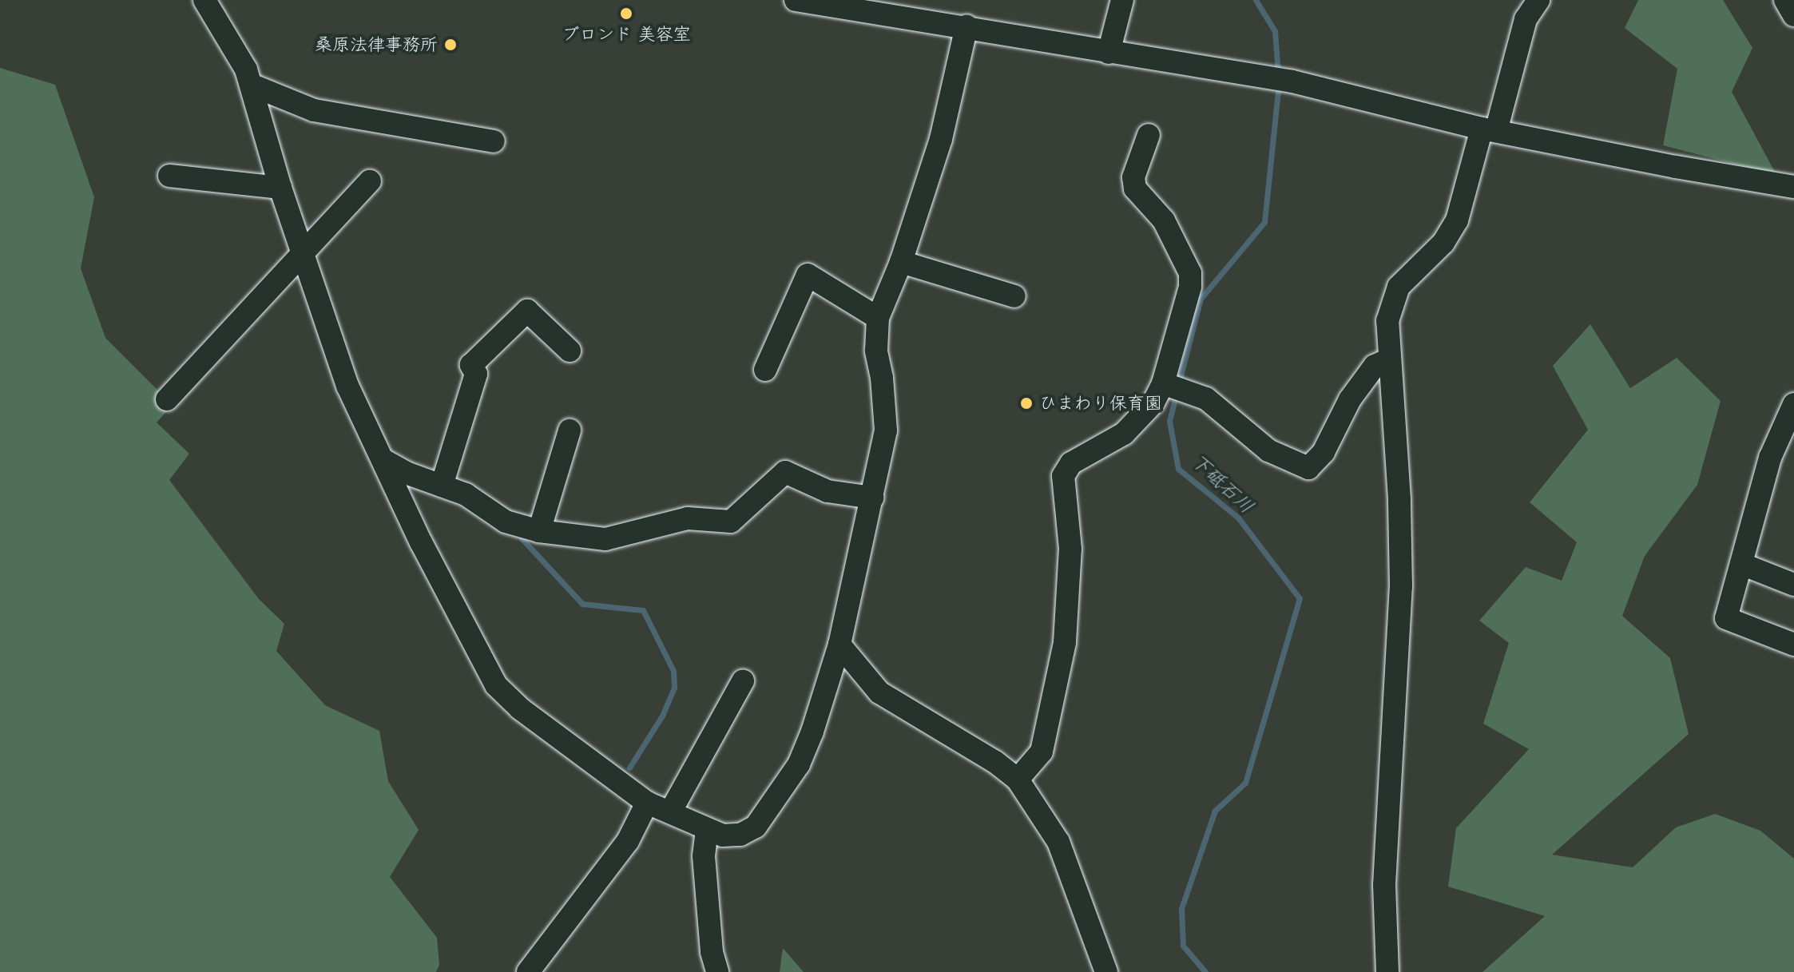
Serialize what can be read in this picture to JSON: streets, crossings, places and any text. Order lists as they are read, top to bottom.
{
  "water": ["下砥石川"],
  "places": ["ブロンド 美容室", "桑原法律事務所", "ひまわり保育園"]
}
